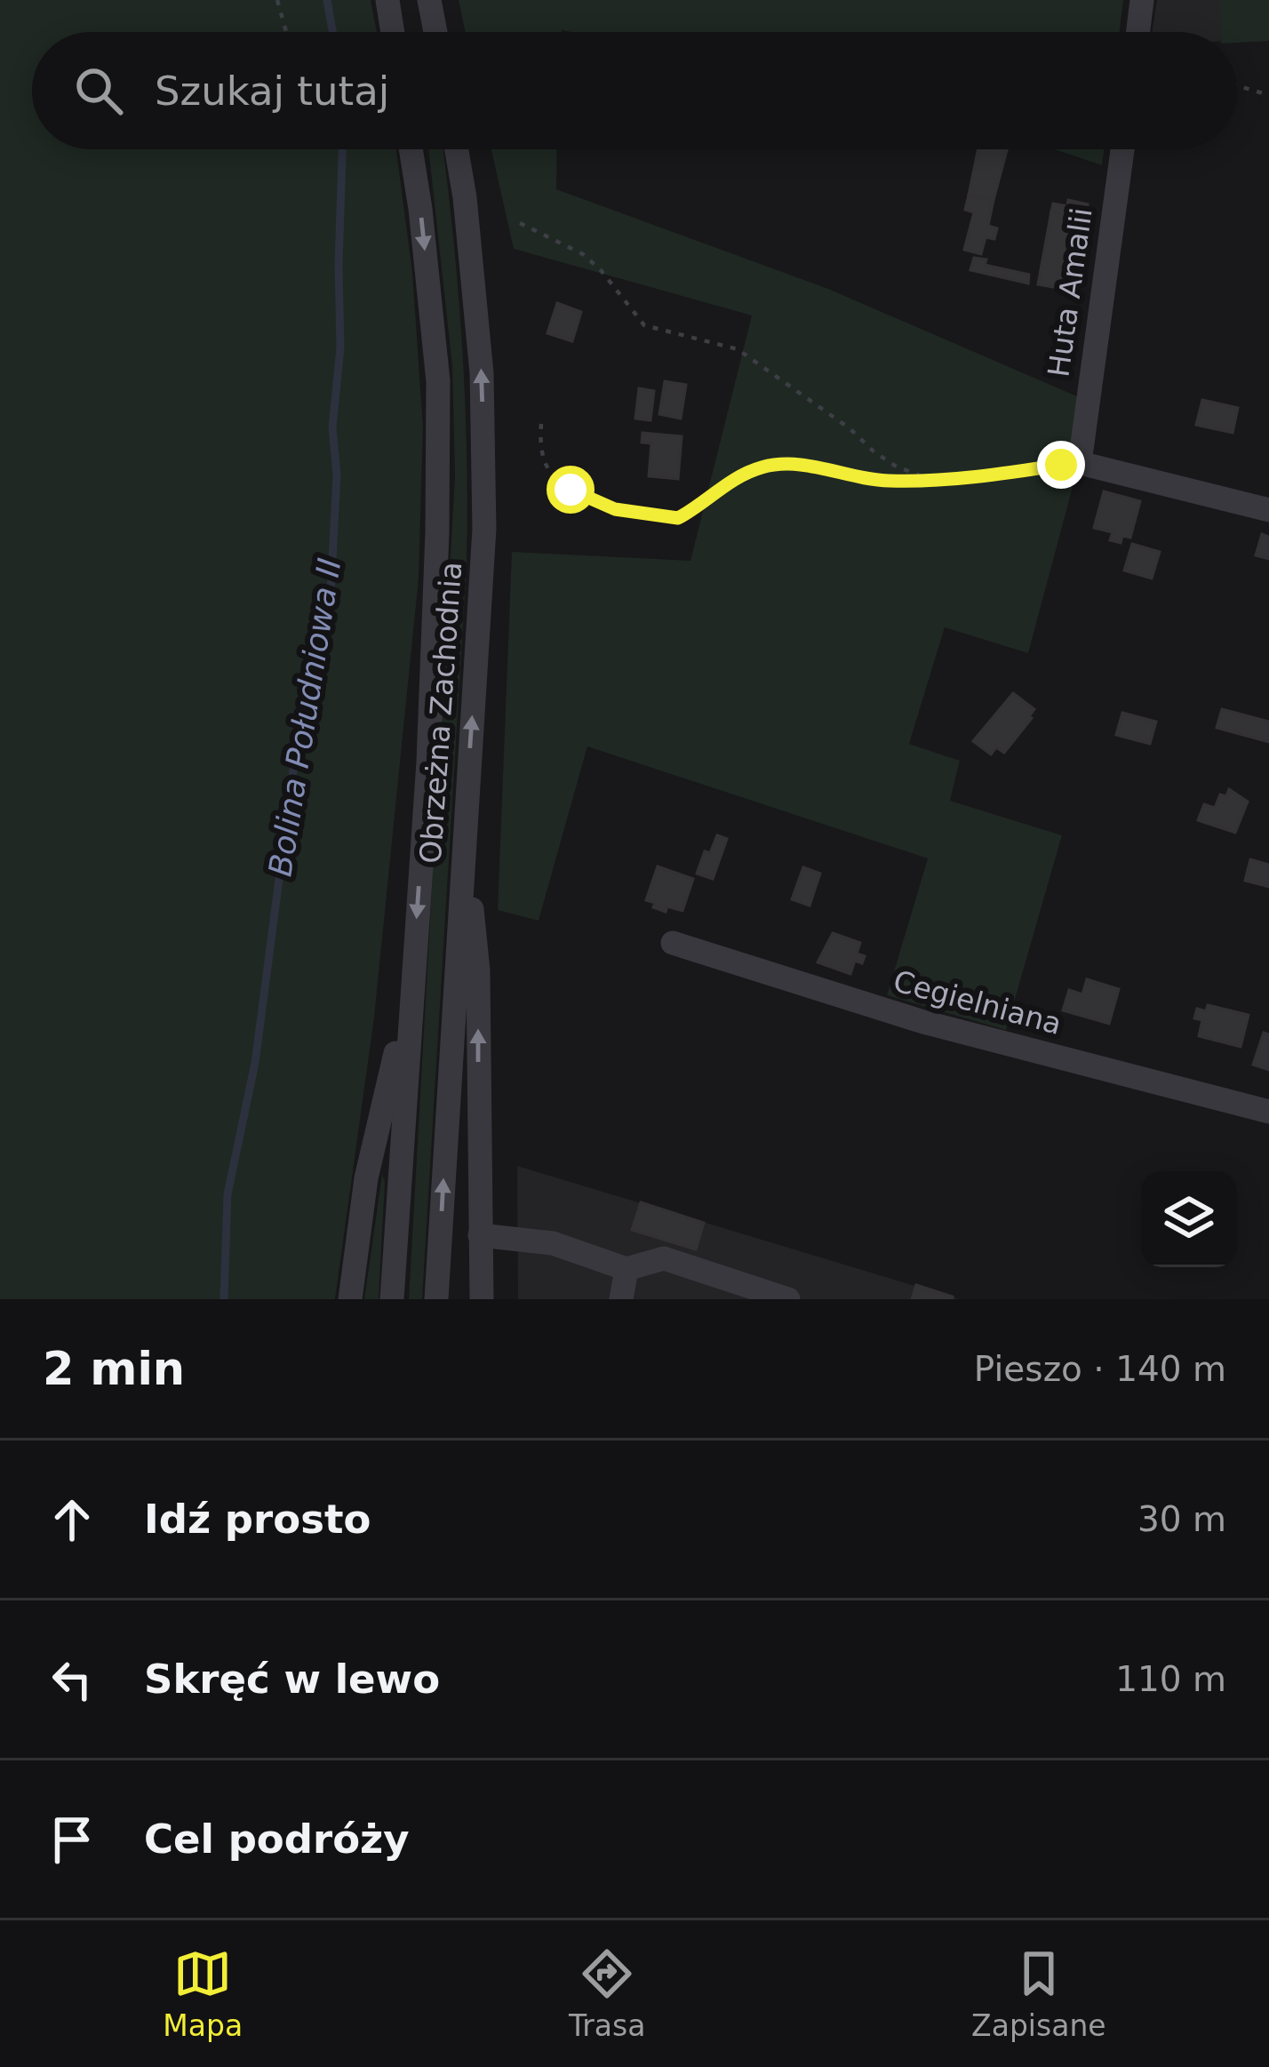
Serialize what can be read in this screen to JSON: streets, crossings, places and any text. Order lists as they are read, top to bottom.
{
  "streets": {
    "street": ["Huta Amalii", "Obrzeżna Zachodnia", "Cegielniana"]
  },
  "water": ["Bolina Południowa II"],
  "page": {
    "search": "Szukaj tutaj",
    "heading": ["2 min", "Pieszo · 140 m"],
    "list": [
      ["Idź prosto", "30 m"],
      ["Skręć w lewo", "110 m"],
      "Cel podróży"
    ],
    "nav": ["Mapa", "Trasa", "Zapisane"]
  }
}
